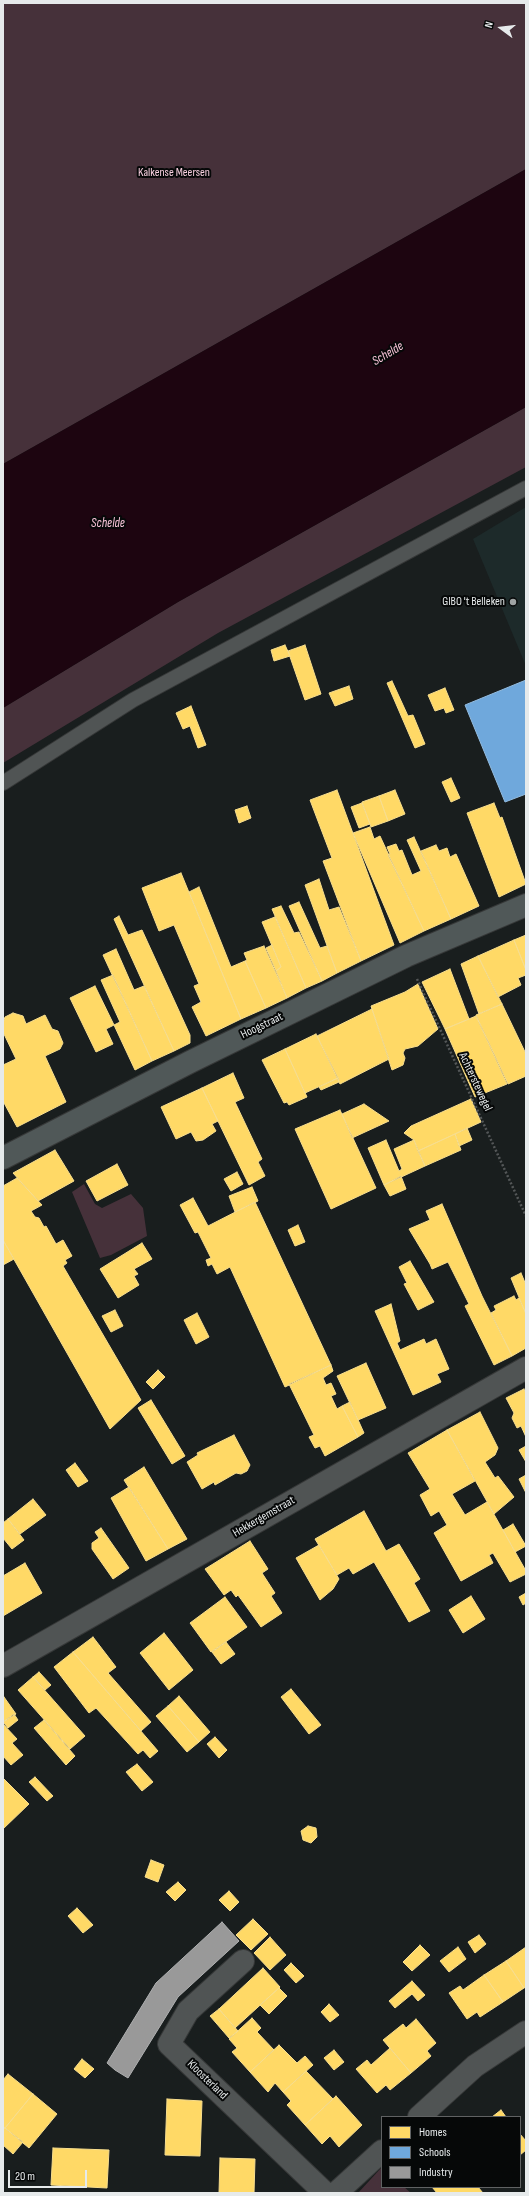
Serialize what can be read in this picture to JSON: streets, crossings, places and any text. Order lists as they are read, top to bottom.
{
  "streets": {
    "main road": ["Hoogstraat"],
    "street": ["Hekkergemstraat", "Kloosterland"],
    "path": ["Achterstewegel"]
  },
  "crossings": [
    ["Hoogstraat", "Achterstewegel"]
  ],
  "water": ["Schelde"],
  "parks": ["Kalkense Meersen"],
  "places": ["GIBO 't Belleken"],
  "legend": ["Homes", "Schools", "Industry"],
  "scale_bar": "20 m",
  "north": "left"
}
